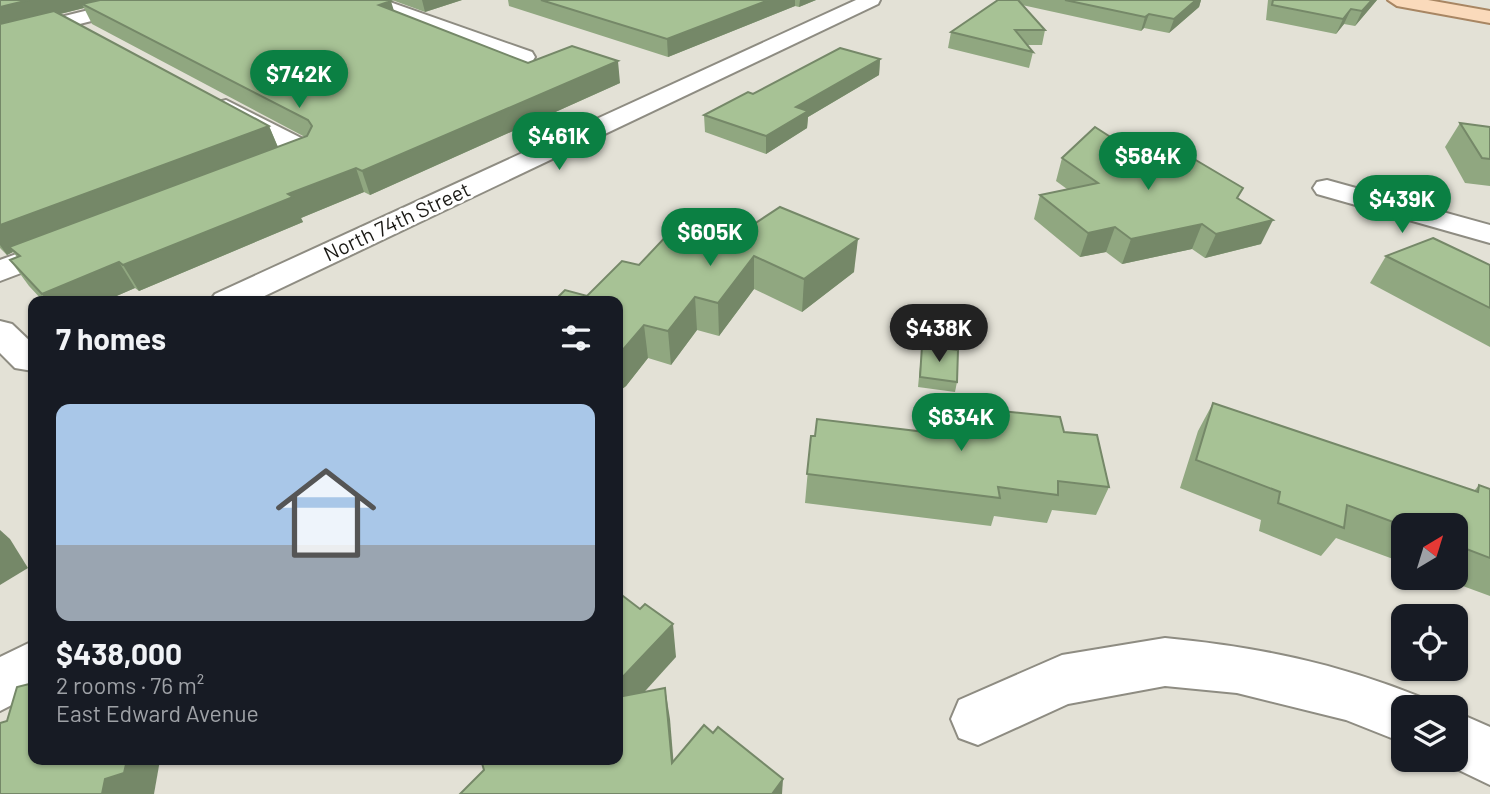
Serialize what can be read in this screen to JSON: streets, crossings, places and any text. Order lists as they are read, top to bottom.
{
  "streets": {
    "street": ["North 74th Street"]
  },
  "north": "top right",
  "page": {
    "price": [
      "$742K",
      "$461K",
      "$584K",
      "$439K",
      "$605K",
      "$438K",
      "$634K"
    ],
    "heading": "7 homes",
    "list": [
      {
        "name": "$438,000",
        "note": "2 rooms · 76 m² · East Edward Avenue"
      }
    ]
  }
}
